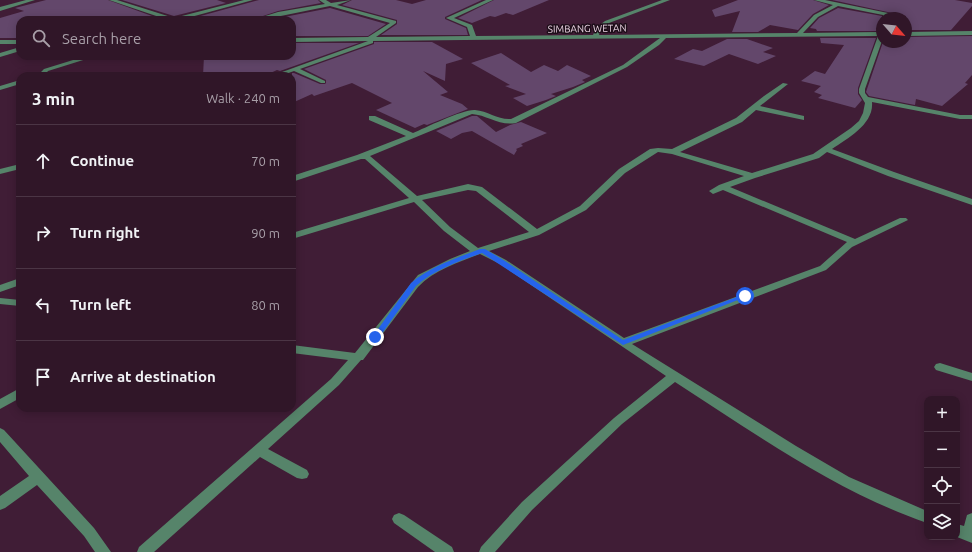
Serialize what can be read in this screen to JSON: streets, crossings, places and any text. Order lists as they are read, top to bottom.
{
  "streets": {
    "street": ["SIMBANG WETAN"]
  },
  "north": "bottom right",
  "page": {
    "search": "Search here",
    "heading": ["3 min", "Walk · 240 m"],
    "list": [
      ["Continue", "70 m"],
      ["Turn right", "90 m"],
      ["Turn left", "80 m"],
      "Arrive at destination"
    ],
    "map_buttons": ["+", "−"]
  }
}
